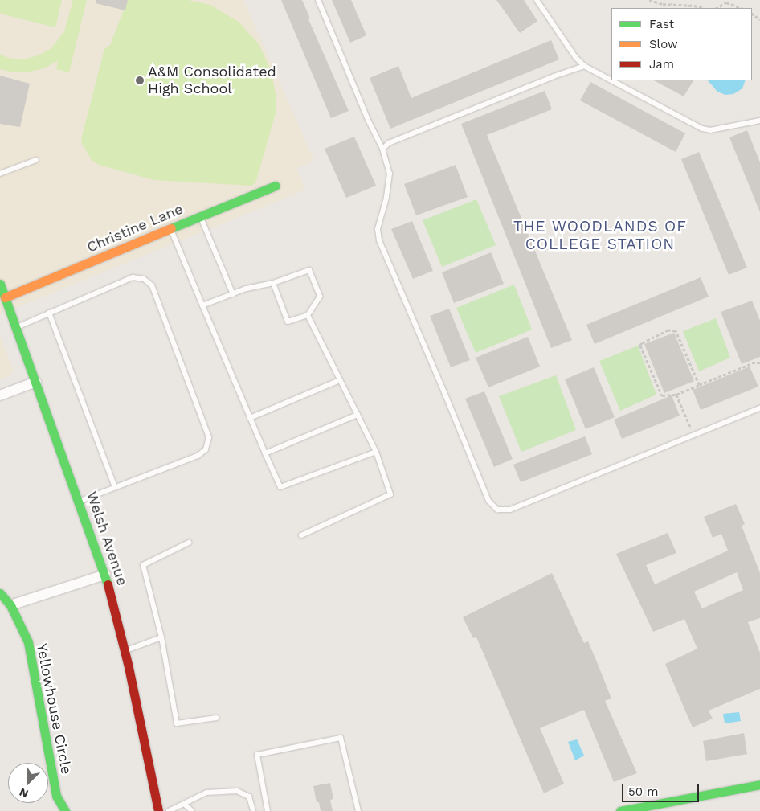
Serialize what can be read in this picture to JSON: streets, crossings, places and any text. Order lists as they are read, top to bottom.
{
  "streets": {
    "main road": ["Christine Lane", "Welsh Avenue", "Yellowhouse Circle"]
  },
  "crossings": [
    ["Christine Lane", "Welsh Avenue"]
  ],
  "districts": ["THE WOODLANDS OF COLLEGE STATION"],
  "places": ["A&M Consolidated High School"],
  "legend": ["Fast", "Slow", "Jam"],
  "scale_bar": "50 m",
  "north": "bottom left"
}
